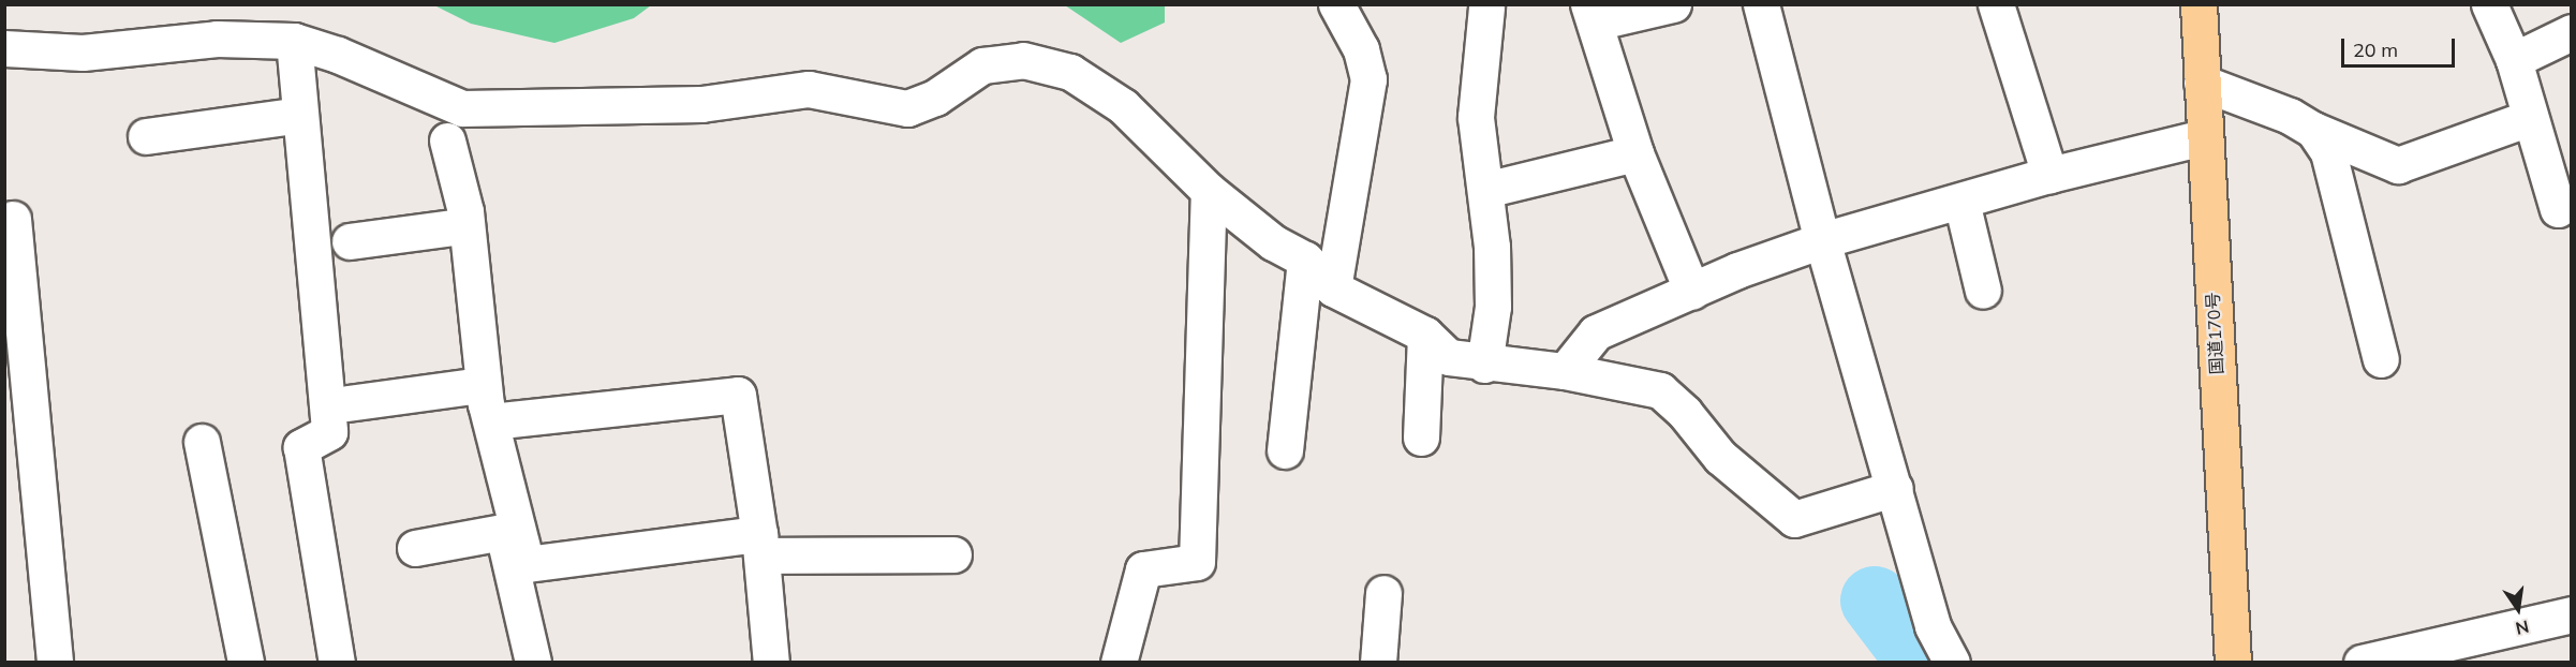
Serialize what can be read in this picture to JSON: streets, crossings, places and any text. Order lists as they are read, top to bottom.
{
  "streets": {
    "highway": ["国道170号"]
  },
  "scale_bar": "20 m",
  "north": "bottom"
}
